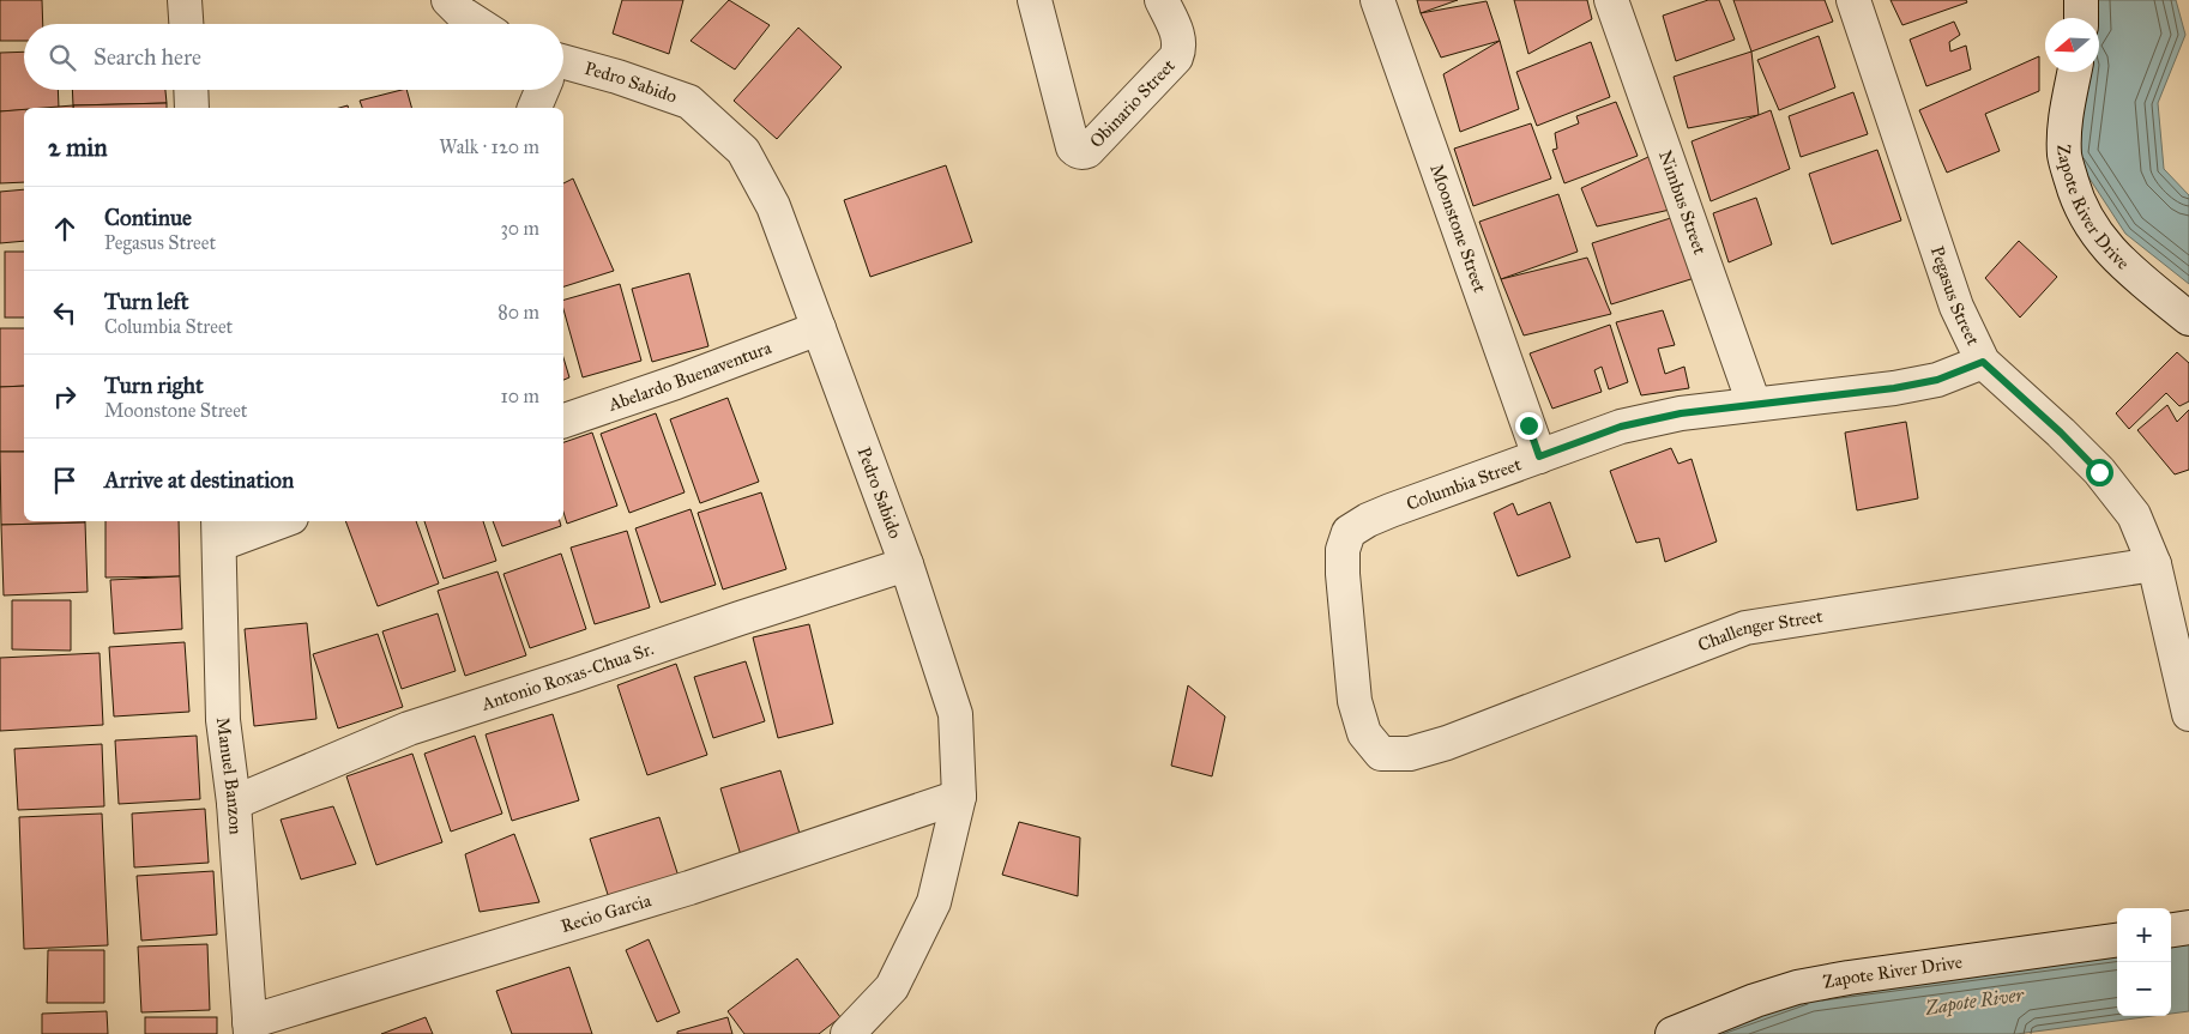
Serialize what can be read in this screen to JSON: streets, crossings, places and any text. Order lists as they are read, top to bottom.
{
  "streets": {
    "street": [
      "Pedro Sabido",
      "Obinario Street",
      "Nimbus Street",
      "Zapote River Drive",
      "Moonstone Street",
      "Pegasus Street",
      "Abelardo Buenaventura",
      "Columbia Street",
      "Challenger Street",
      "Antonio Roxas-Chua Sr.",
      "Manuel Banzon",
      "Recio Garcia"
    ]
  },
  "crossings": [
    ["Pedro Sabido", "Abelardo Buenaventura"],
    ["Pedro Sabido", "Antonio Roxas-Chua Sr."],
    ["Pedro Sabido", "Recio Garcia"],
    ["Nimbus Street", "Columbia Street"],
    ["Moonstone Street", "Columbia Street"],
    ["Pegasus Street", "Columbia Street"],
    ["Pegasus Street", "Challenger Street"],
    ["Columbia Street", "Challenger Street"],
    ["Antonio Roxas-Chua Sr.", "Manuel Banzon"],
    ["Manuel Banzon", "Recio Garcia"]
  ],
  "water": ["Zapote River"],
  "north": "left",
  "page": {
    "search": "Search here",
    "heading": ["2 min", "Walk · 120 m"],
    "list": [
      ["Continue", "Pegasus Street", "30 m"],
      ["Turn left", "Columbia Street", "80 m"],
      ["Turn right", "Moonstone Street", "10 m"],
      "Arrive at destination"
    ],
    "map_buttons": ["+", "−"]
  }
}
